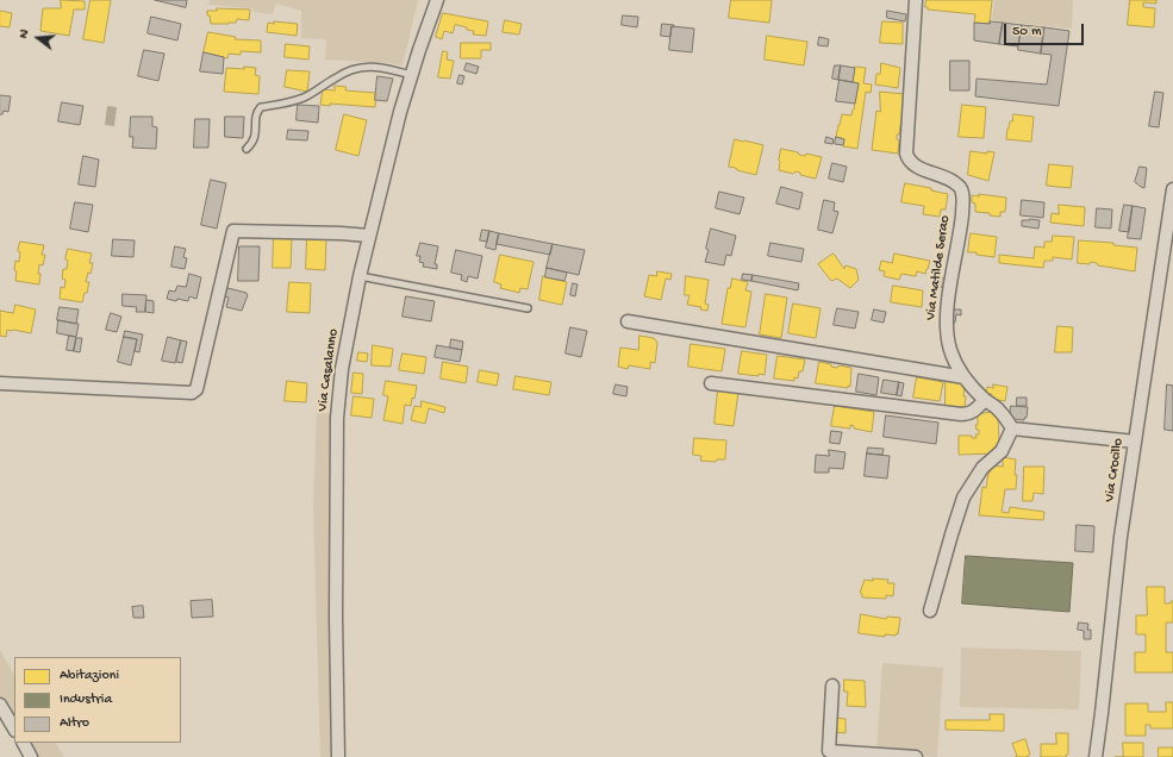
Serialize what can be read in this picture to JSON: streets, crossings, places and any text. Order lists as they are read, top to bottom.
{
  "streets": {
    "street": ["Via Matilde Serao", "Via Casalanno", "Via Crocillo"]
  },
  "legend": ["Abitazioni", "Industria", "Altro"],
  "scale_bar": "50 m",
  "north": "left"
}
